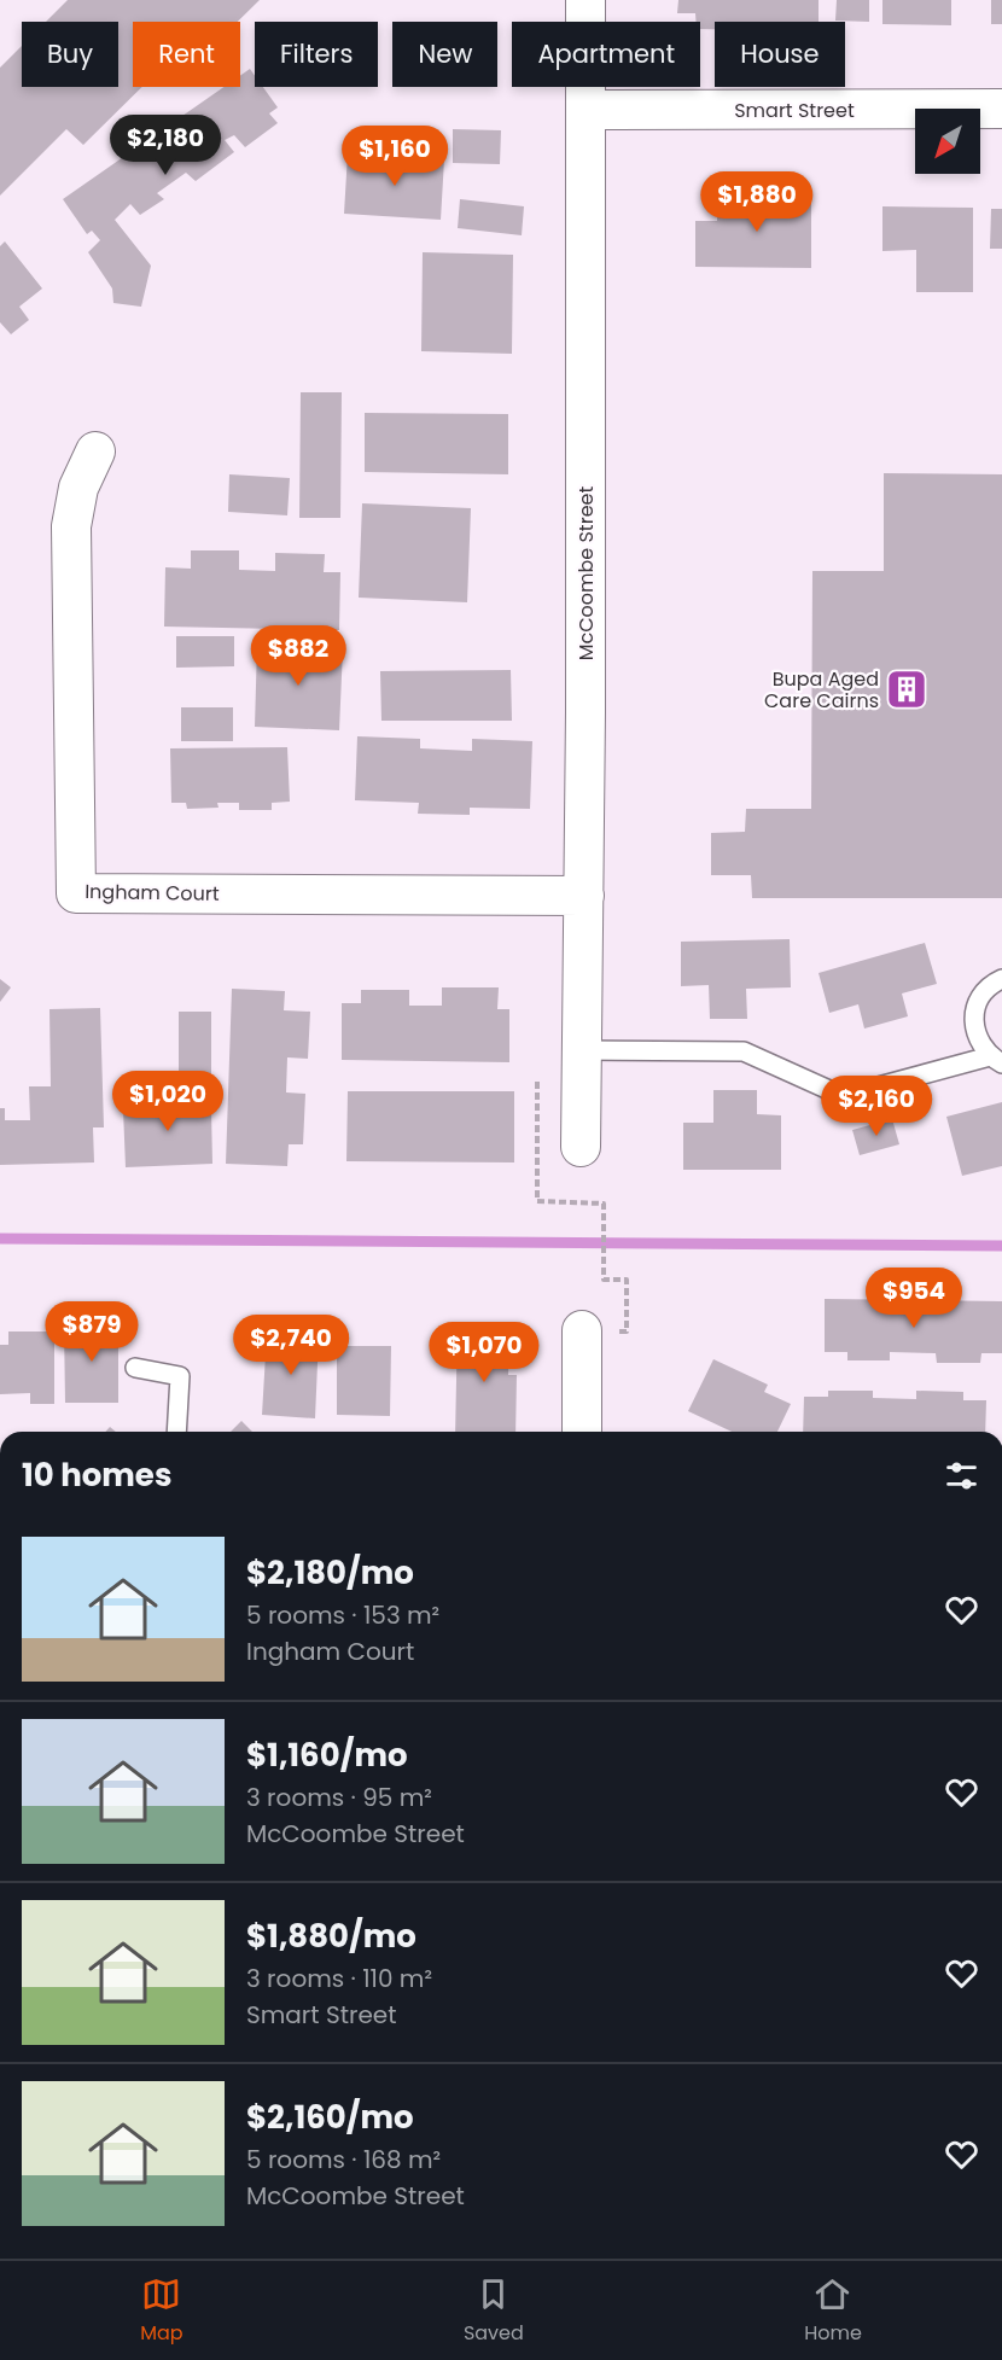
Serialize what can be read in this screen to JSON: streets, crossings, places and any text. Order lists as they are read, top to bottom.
{
  "streets": {
    "street": ["Smart Street", "McCoombe Street", "Ingham Court"]
  },
  "crossings": [
    ["Smart Street", "McCoombe Street"],
    ["McCoombe Street", "Ingham Court"]
  ],
  "places": {
    "building": ["Bupa Aged Care Cairns"]
  },
  "north": "bottom left",
  "page": {
    "chip": [
      "Buy",
      "Rent",
      "Filters",
      "New",
      "Apartment",
      "House"
    ],
    "price": [
      "$2,180",
      "$1,160",
      "$1,880",
      "$882",
      "$1,020",
      "$2,160",
      "$954",
      "$879",
      "$2,740",
      "$1,070"
    ],
    "heading": "10 homes",
    "list": [
      {
        "name": "$2,180/mo",
        "note": "5 rooms · 153 m² · Ingham Court"
      },
      {
        "name": "$1,160/mo",
        "note": "3 rooms · 95 m² · McCoombe Street"
      },
      {
        "name": "$1,880/mo",
        "note": "3 rooms · 110 m² · Smart Street"
      },
      {
        "name": "$2,160/mo",
        "note": "5 rooms · 168 m² · McCoombe Street"
      }
    ],
    "tabs": ["Map", "Saved", "Home"]
  }
}
